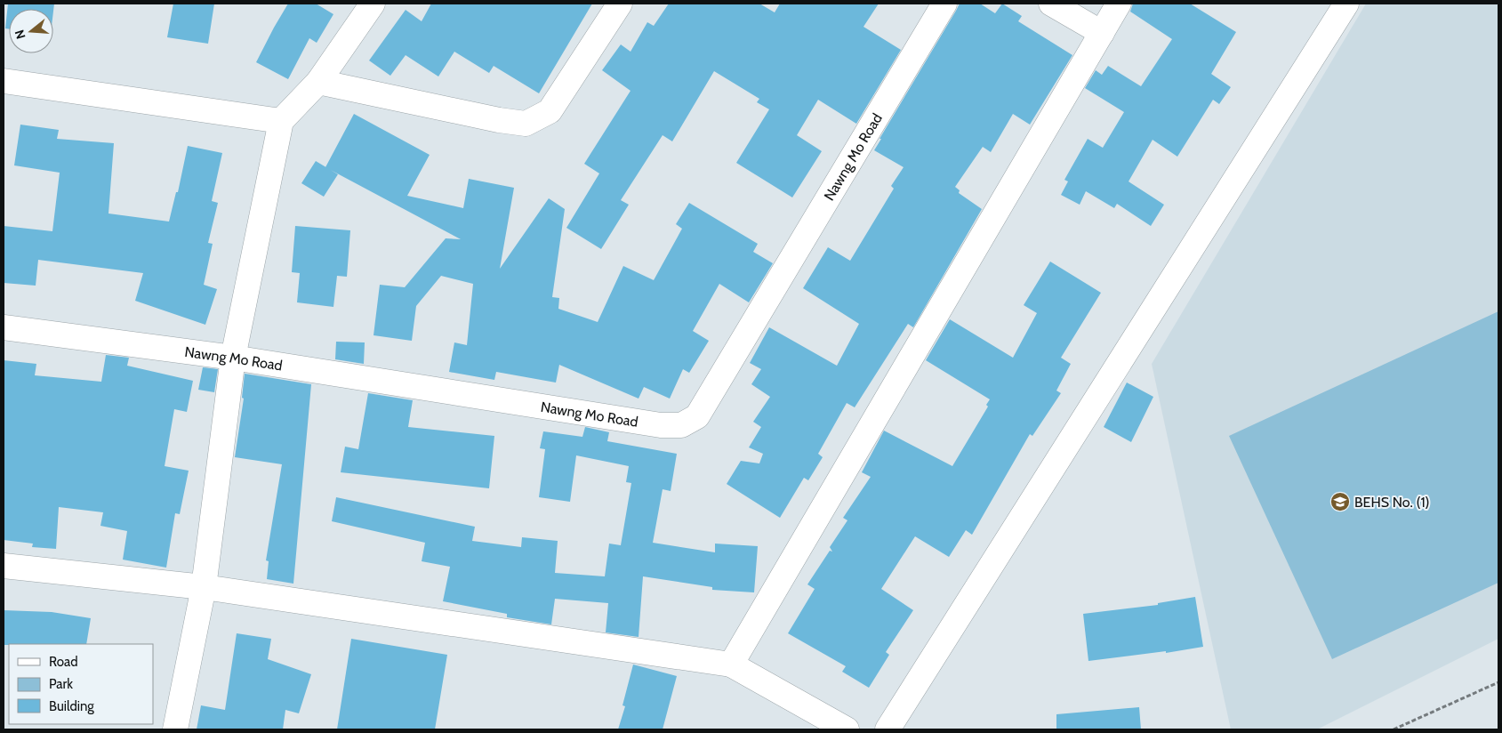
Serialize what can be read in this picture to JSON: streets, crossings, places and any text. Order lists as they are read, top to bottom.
{
  "streets": {
    "street": ["Nawng Mo Road"]
  },
  "places": {
    "school or university": ["BEHS No. (1)"]
  },
  "legend": ["Road", "Park", "Building"],
  "north": "left"
}
